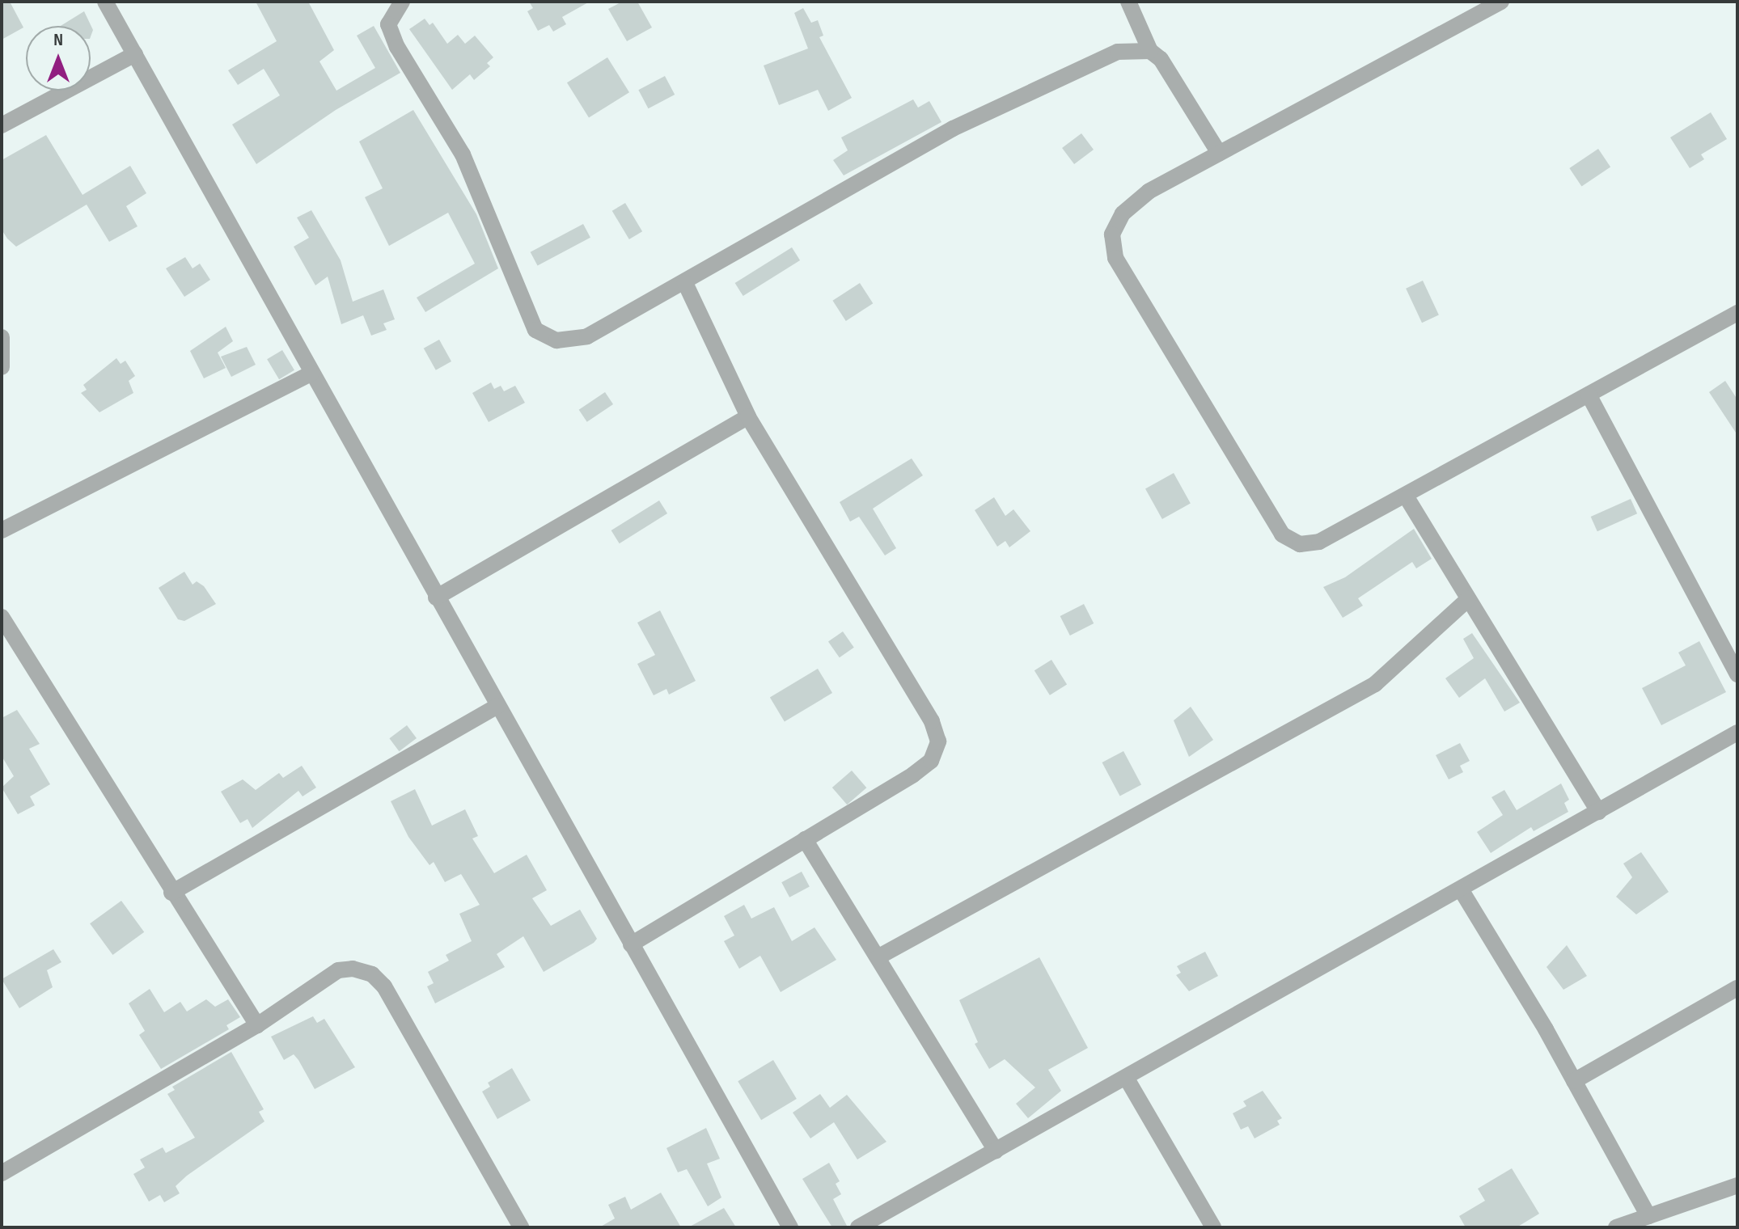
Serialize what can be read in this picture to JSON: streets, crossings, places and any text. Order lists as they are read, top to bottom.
{
  "north": "top"
}
